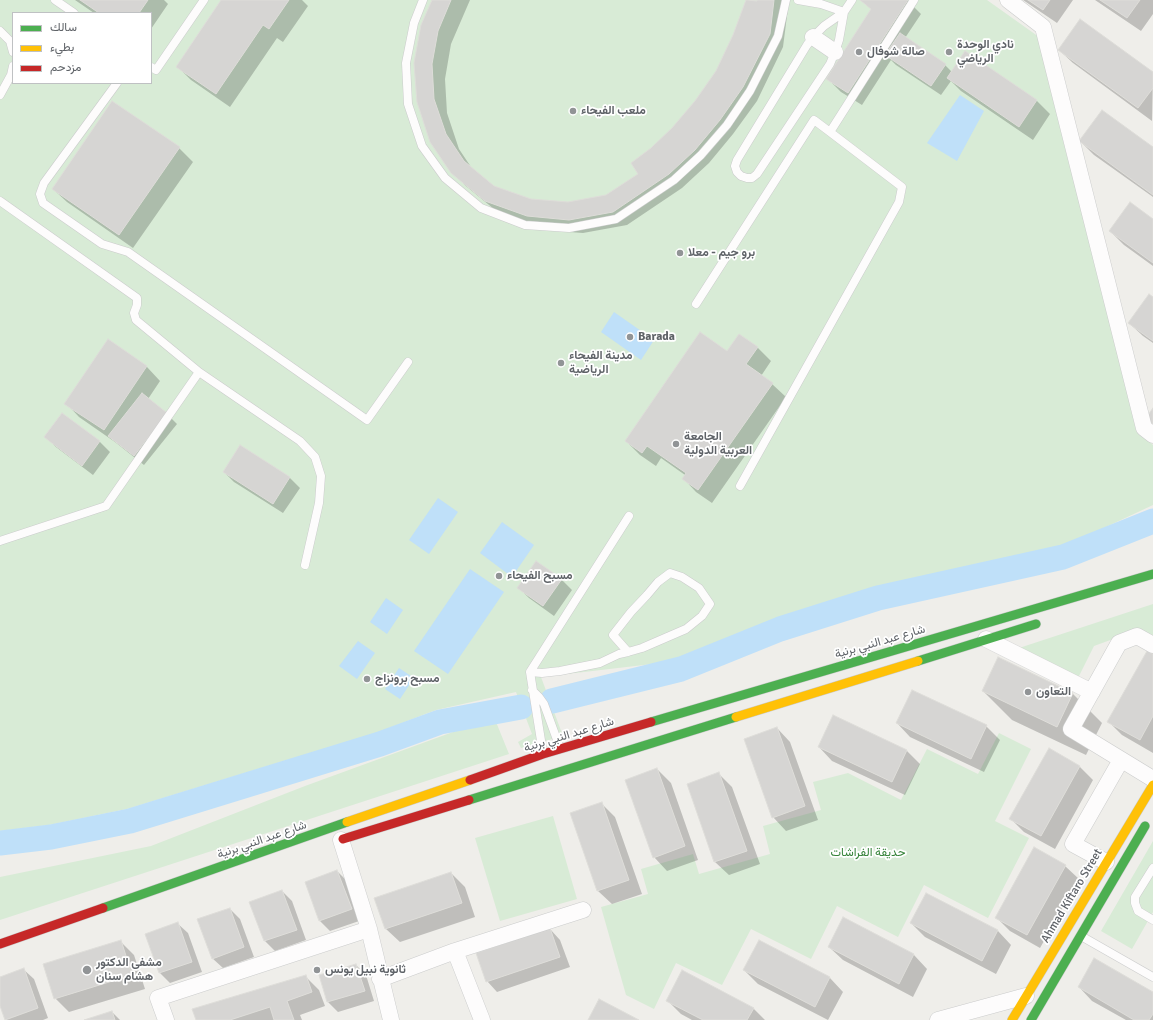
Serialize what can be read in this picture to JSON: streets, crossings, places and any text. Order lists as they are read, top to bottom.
{
  "streets": {
    "main road": ["شارع عبد النبي برنية", "Ahmad Kiftaro Street"]
  },
  "parks": ["حديقة الفراشات"],
  "places": [
    "صالة شوفال",
    "نادي الوحدة الرياضي",
    "ملعب الفيحاء",
    "برو جيم - معلا",
    "Barada",
    "مدينة الفيحاء الرياضية",
    "الجامعة العربية الدولية",
    "مسبح الفيحاء",
    "مسبح برونزاج",
    "التعاون",
    "مشفى الدكتور هشام سنان",
    "ثانوية نبيل يونس"
  ],
  "legend": ["سالك", "بطيء", "مزدحم"]
}
